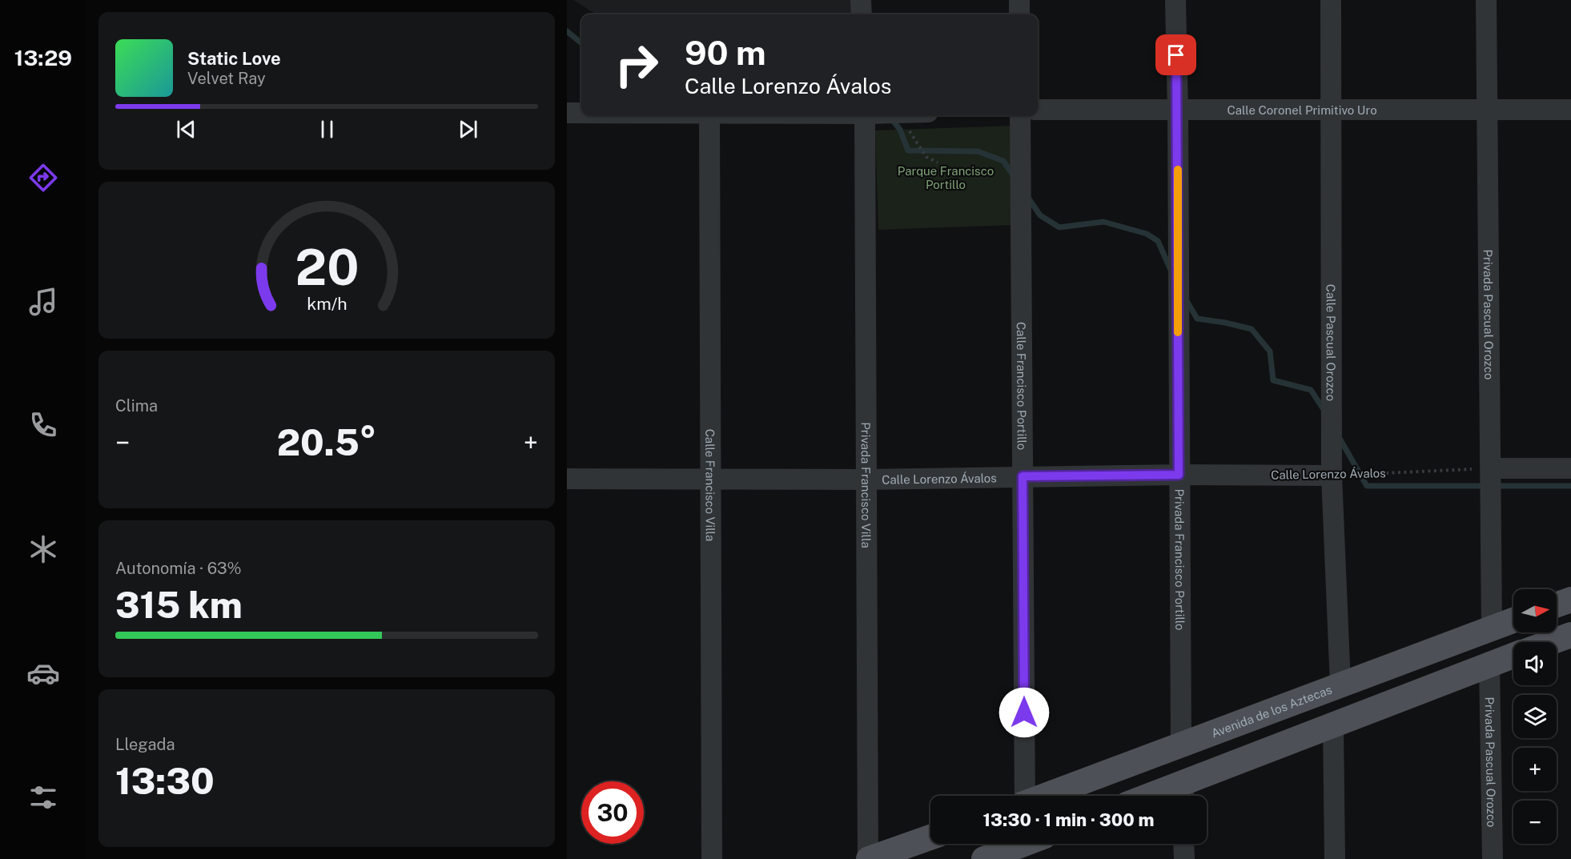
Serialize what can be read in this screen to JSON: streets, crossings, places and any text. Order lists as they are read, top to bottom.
{
  "streets": {
    "main road": ["Avenida de los Aztecas"],
    "street": [
      "Calle Coronel Primitivo Uro",
      "Privada Pascual Orozco",
      "Calle Pascual Orozco",
      "Calle Francisco Portillo",
      "Calle Lorenzo Ávalos",
      "Privada Francisco Villa",
      "Calle Francisco Villa",
      "Privada Francisco Portillo"
    ]
  },
  "crossings": [
    ["Calle Coronel Primitivo Uro", "Privada Pascual Orozco"],
    ["Calle Coronel Primitivo Uro", "Calle Pascual Orozco"],
    ["Calle Coronel Primitivo Uro", "Privada Francisco Portillo"],
    ["Privada Pascual Orozco", "Calle Lorenzo Ávalos"],
    ["Privada Pascual Orozco", "Avenida de los Aztecas"],
    ["Calle Pascual Orozco", "Calle Lorenzo Ávalos"],
    ["Calle Pascual Orozco", "Avenida de los Aztecas"],
    ["Calle Francisco Portillo", "Calle Lorenzo Ávalos"],
    ["Calle Lorenzo Ávalos", "Privada Francisco Villa"],
    ["Calle Lorenzo Ávalos", "Calle Francisco Villa"],
    ["Calle Lorenzo Ávalos", "Privada Francisco Portillo"],
    ["Privada Francisco Portillo", "Avenida de los Aztecas"]
  ],
  "parks": ["Parque Francisco Portillo"],
  "north": "right",
  "page": {
    "tabs": "13:29",
    "turn": ["90 m", "Calle Lorenzo Ávalos"],
    "song": ["Static Love", "Velvet Ray"],
    "tile": [
      "Clima",
      ["Autonomía · 63%", "315 km"],
      ["Llegada", "13:30"]
    ],
    "heat": ["−", "20.5°", "+"],
    "map_buttons": ["+", "−"],
    "limit": "30",
    "trip": "13:30 · 1 min · 300 m",
    "gauge": ["20", "km/h"]
  }
}
